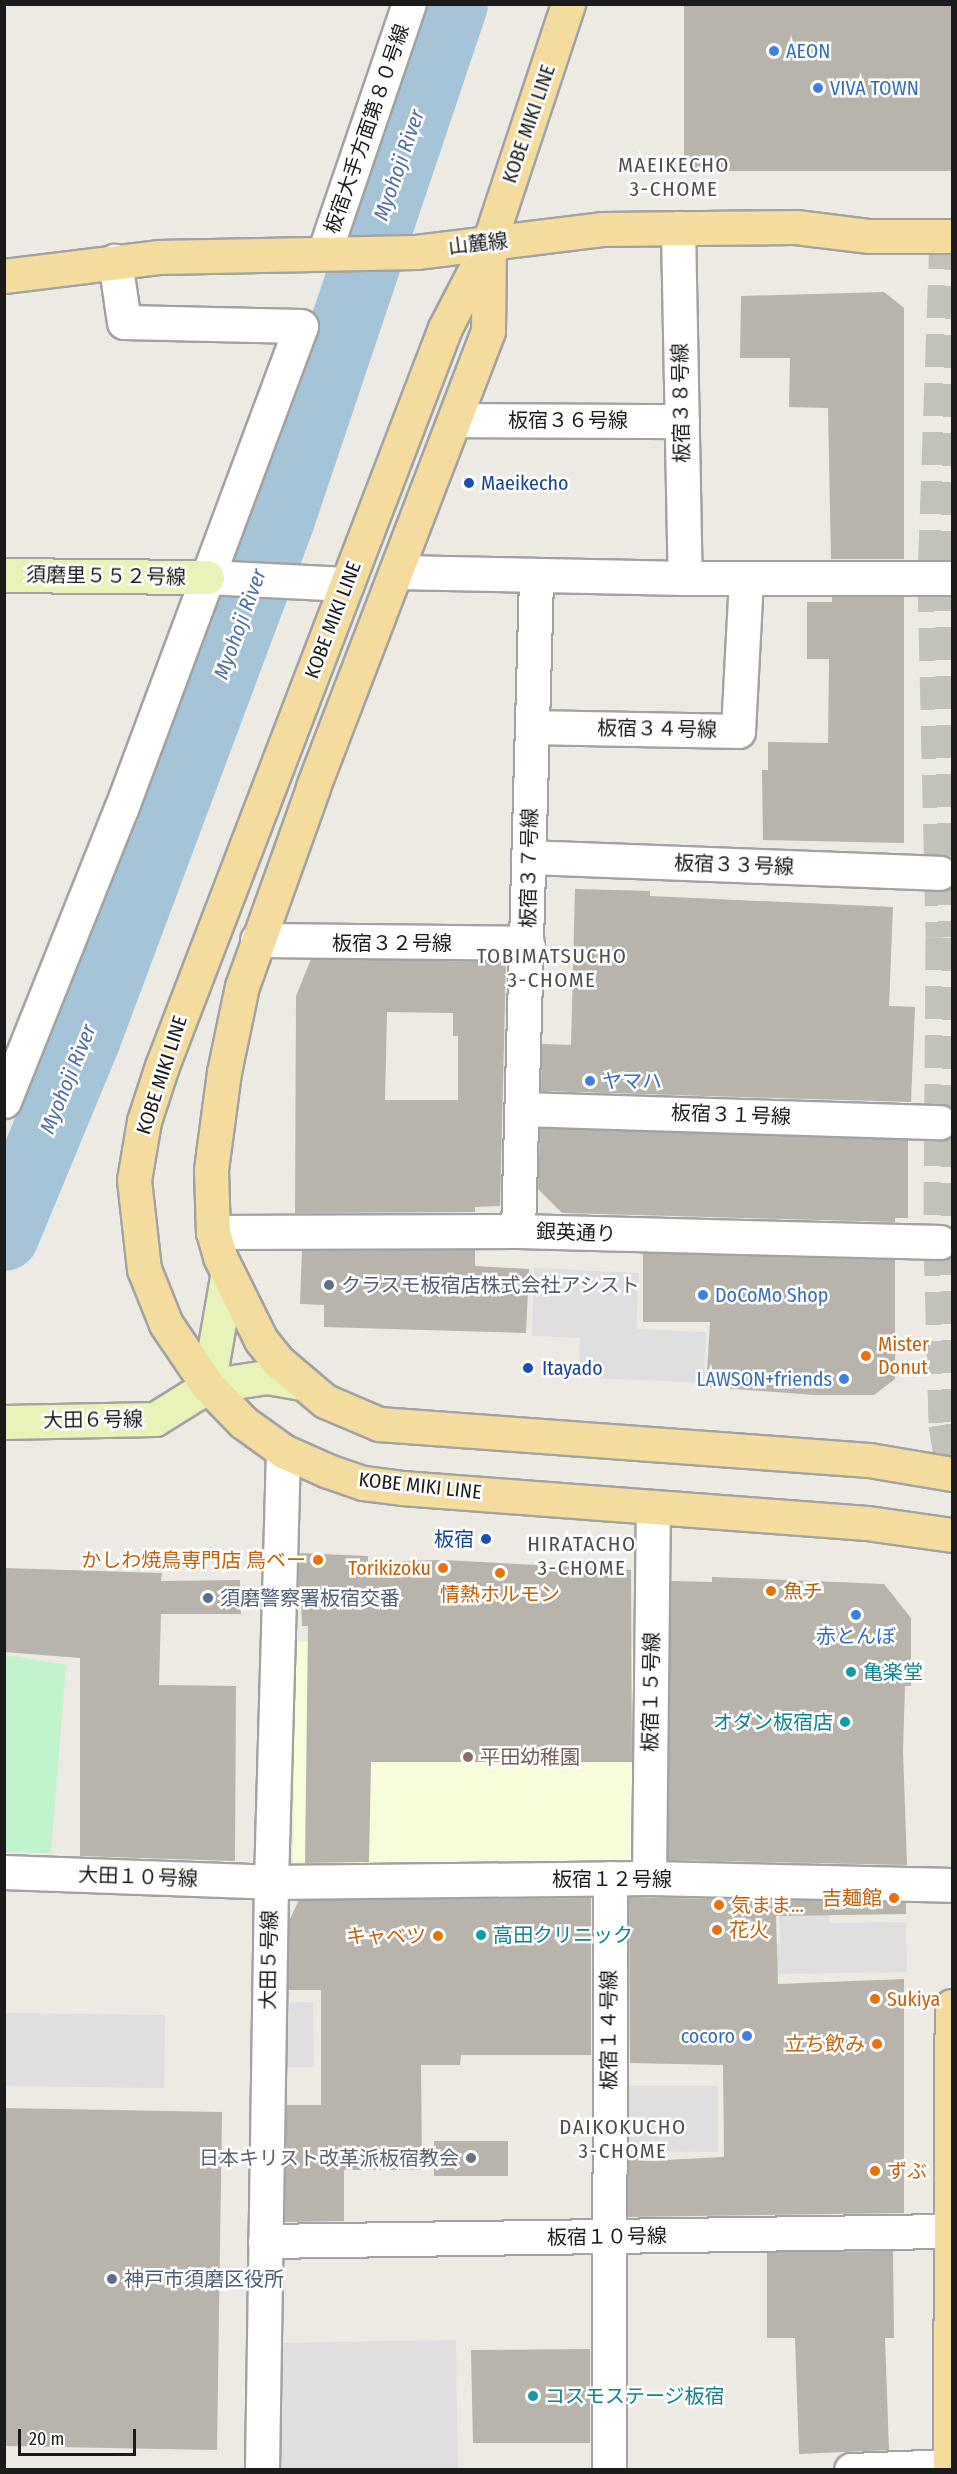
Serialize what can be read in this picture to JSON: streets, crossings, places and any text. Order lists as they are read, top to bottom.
{
  "streets": {
    "main road": ["KOBE MIKI LINE", "山麓線"],
    "street": [
      "板宿大手方面第８０号線",
      "板宿３８号線",
      "板宿３６号線",
      "須磨里５５２号線",
      "板宿３４号線",
      "板宿３３号線",
      "板宿３７号線",
      "板宿３２号線",
      "板宿３１号線",
      "銀英通り",
      "大田６号線",
      "板宿１５号線",
      "大田１０号線",
      "板宿１２号線",
      "大田５号線",
      "板宿１４号線",
      "板宿１０号線"
    ]
  },
  "crossings": [
    ["KOBE MIKI LINE", "山麓線"],
    ["KOBE MIKI LINE", "板宿３６号線"],
    ["KOBE MIKI LINE", "板宿３２号線"],
    ["KOBE MIKI LINE", "銀英通り"],
    ["KOBE MIKI LINE", "大田６号線"],
    ["KOBE MIKI LINE", "板宿１５号線"],
    ["KOBE MIKI LINE", "大田５号線"],
    ["板宿大手方面第８０号線", "山麓線"],
    ["山麓線", "板宿３８号線"],
    ["板宿３８号線", "板宿３６号線"],
    ["板宿３４号線", "板宿３７号線"],
    ["板宿３３号線", "板宿３７号線"],
    ["板宿３７号線", "板宿３２号線"],
    ["板宿３７号線", "板宿３１号線"],
    ["板宿３７号線", "銀英通り"],
    ["板宿１５号線", "板宿１２号線"],
    ["大田１０号線", "板宿１２号線"],
    ["大田１０号線", "大田５号線"],
    ["板宿１２号線", "大田５号線"],
    ["板宿１２号線", "板宿１４号線"],
    ["大田５号線", "板宿１０号線"],
    ["板宿１４号線", "板宿１０号線"]
  ],
  "districts": [
    "MAEIKECHO 3-CHOME",
    "TOBIMATSUCHO 3-CHOME",
    "HIRATACHO 3-CHOME",
    "DAIKOKUCHO 3-CHOME"
  ],
  "water": ["Myohoji River"],
  "places": [
    "AEON",
    "VIVA TOWN",
    "Maeikecho",
    "ヤマハ",
    "クラスモ板宿店株式会社アシスト",
    "DoCoMo Shop",
    "Mister Donut",
    "Itayado",
    "LAWSON+friends",
    "板宿",
    "かしわ焼鳥専門店 鳥ベー",
    "Torikizoku",
    "情熱ホルモン",
    "魚チ",
    "須磨警察署板宿交番",
    "赤とんぼ",
    "亀楽堂",
    "オダン板宿店",
    "平田幼稚園",
    "吉麺館",
    "気まま…",
    "花火",
    "高田クリニック",
    "キャベツ",
    "Sukiya",
    "cocoro",
    "立ち飲み",
    "日本キリスト改革派板宿教会",
    "ずぶ",
    "神戸市須磨区役所",
    "コスモステージ板宿"
  ],
  "scale_bar": "20 m"
}
